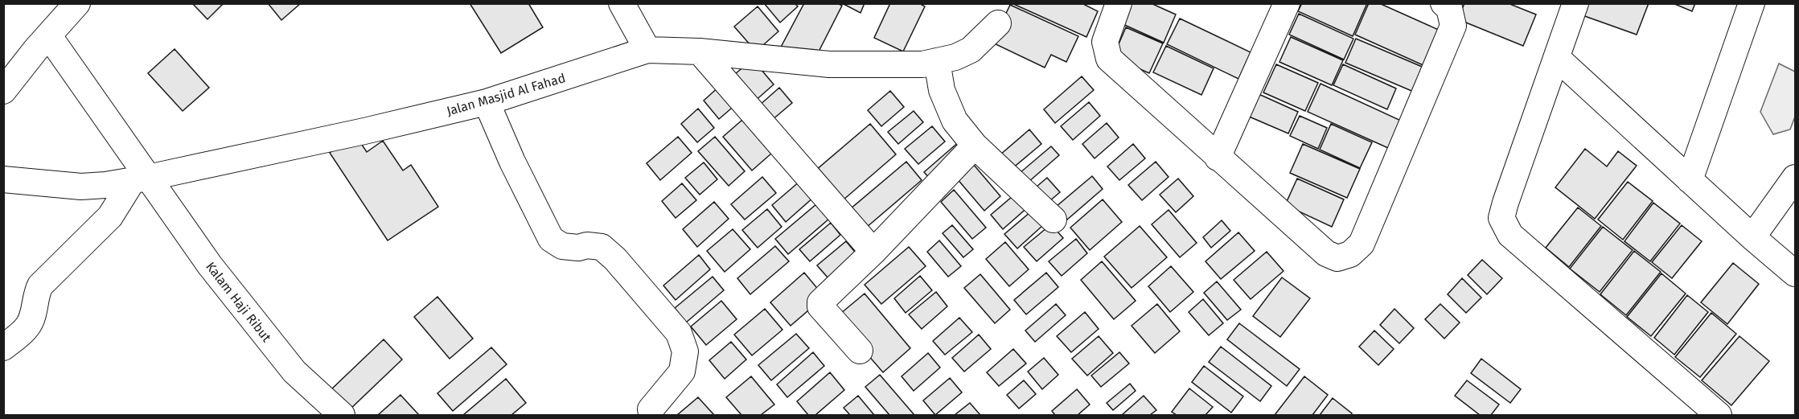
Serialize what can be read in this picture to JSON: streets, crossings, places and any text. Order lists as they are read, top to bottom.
{
  "streets": {
    "street": ["Jalan Masjid Al Fahad", "Kalam Haji Ribut"]
  },
  "crossings": [
    ["Jalan Masjid Al Fahad", "Kalam Haji Ribut"]
  ]
}
